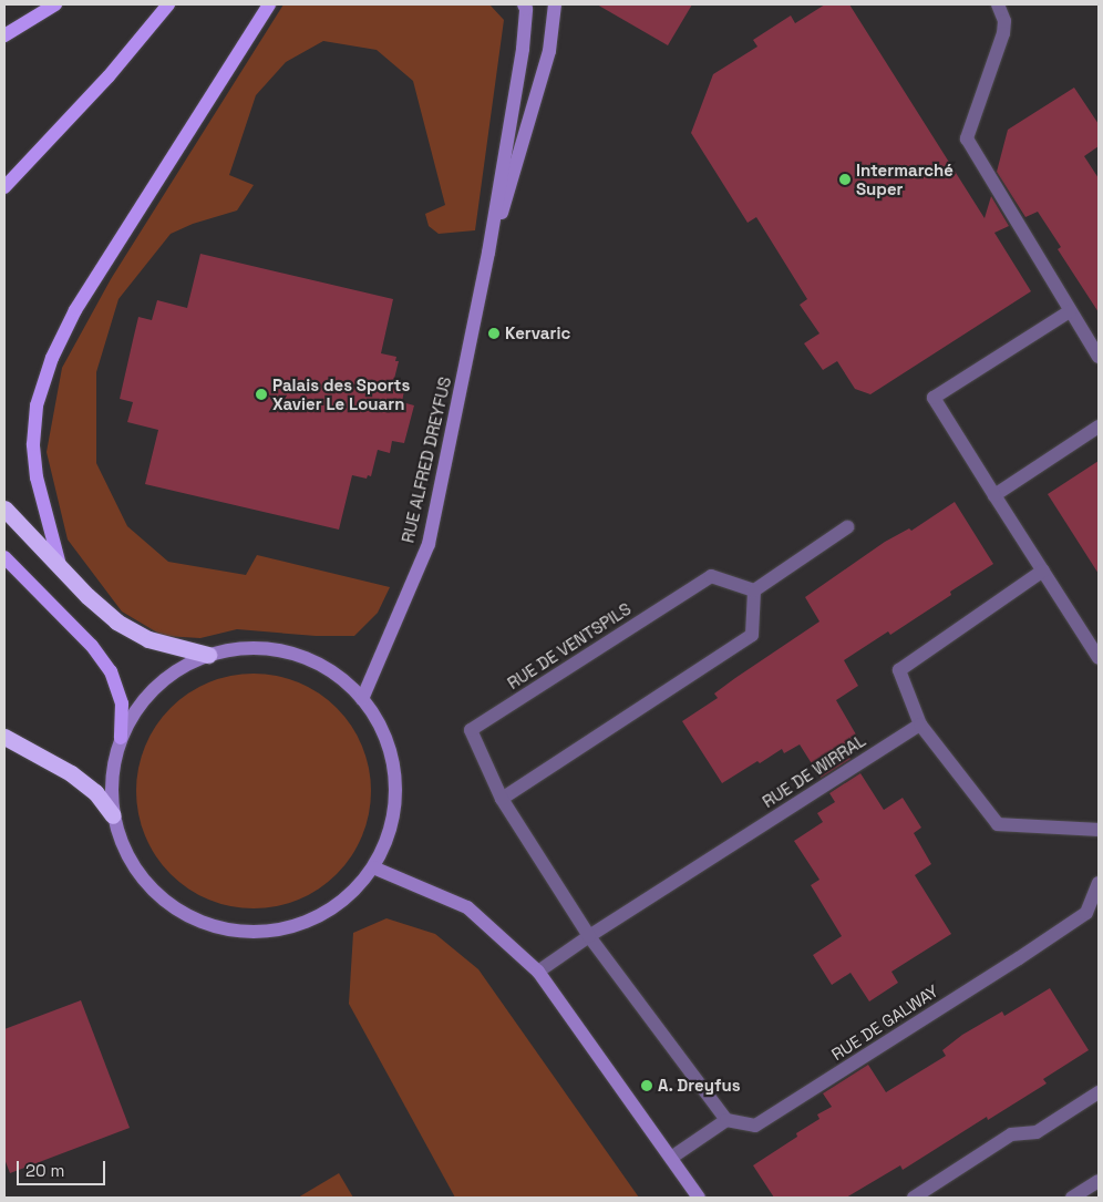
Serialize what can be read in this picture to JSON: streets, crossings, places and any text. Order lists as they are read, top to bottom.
{
  "streets": {
    "main road": ["RUE ALFRED DREYFUS"],
    "street": ["RUE DE VENTSPILS", "RUE DE WIRRAL", "RUE DE GALWAY"]
  },
  "crossings": [
    ["RUE DE VENTSPILS", "RUE DE WIRRAL"],
    ["RUE DE VENTSPILS", "RUE DE GALWAY"]
  ],
  "places": [
    "Intermarché Super",
    "Kervaric",
    "Palais des Sports Xavier Le Louarn",
    "A. Dreyfus"
  ],
  "scale_bar": "20 m"
}
